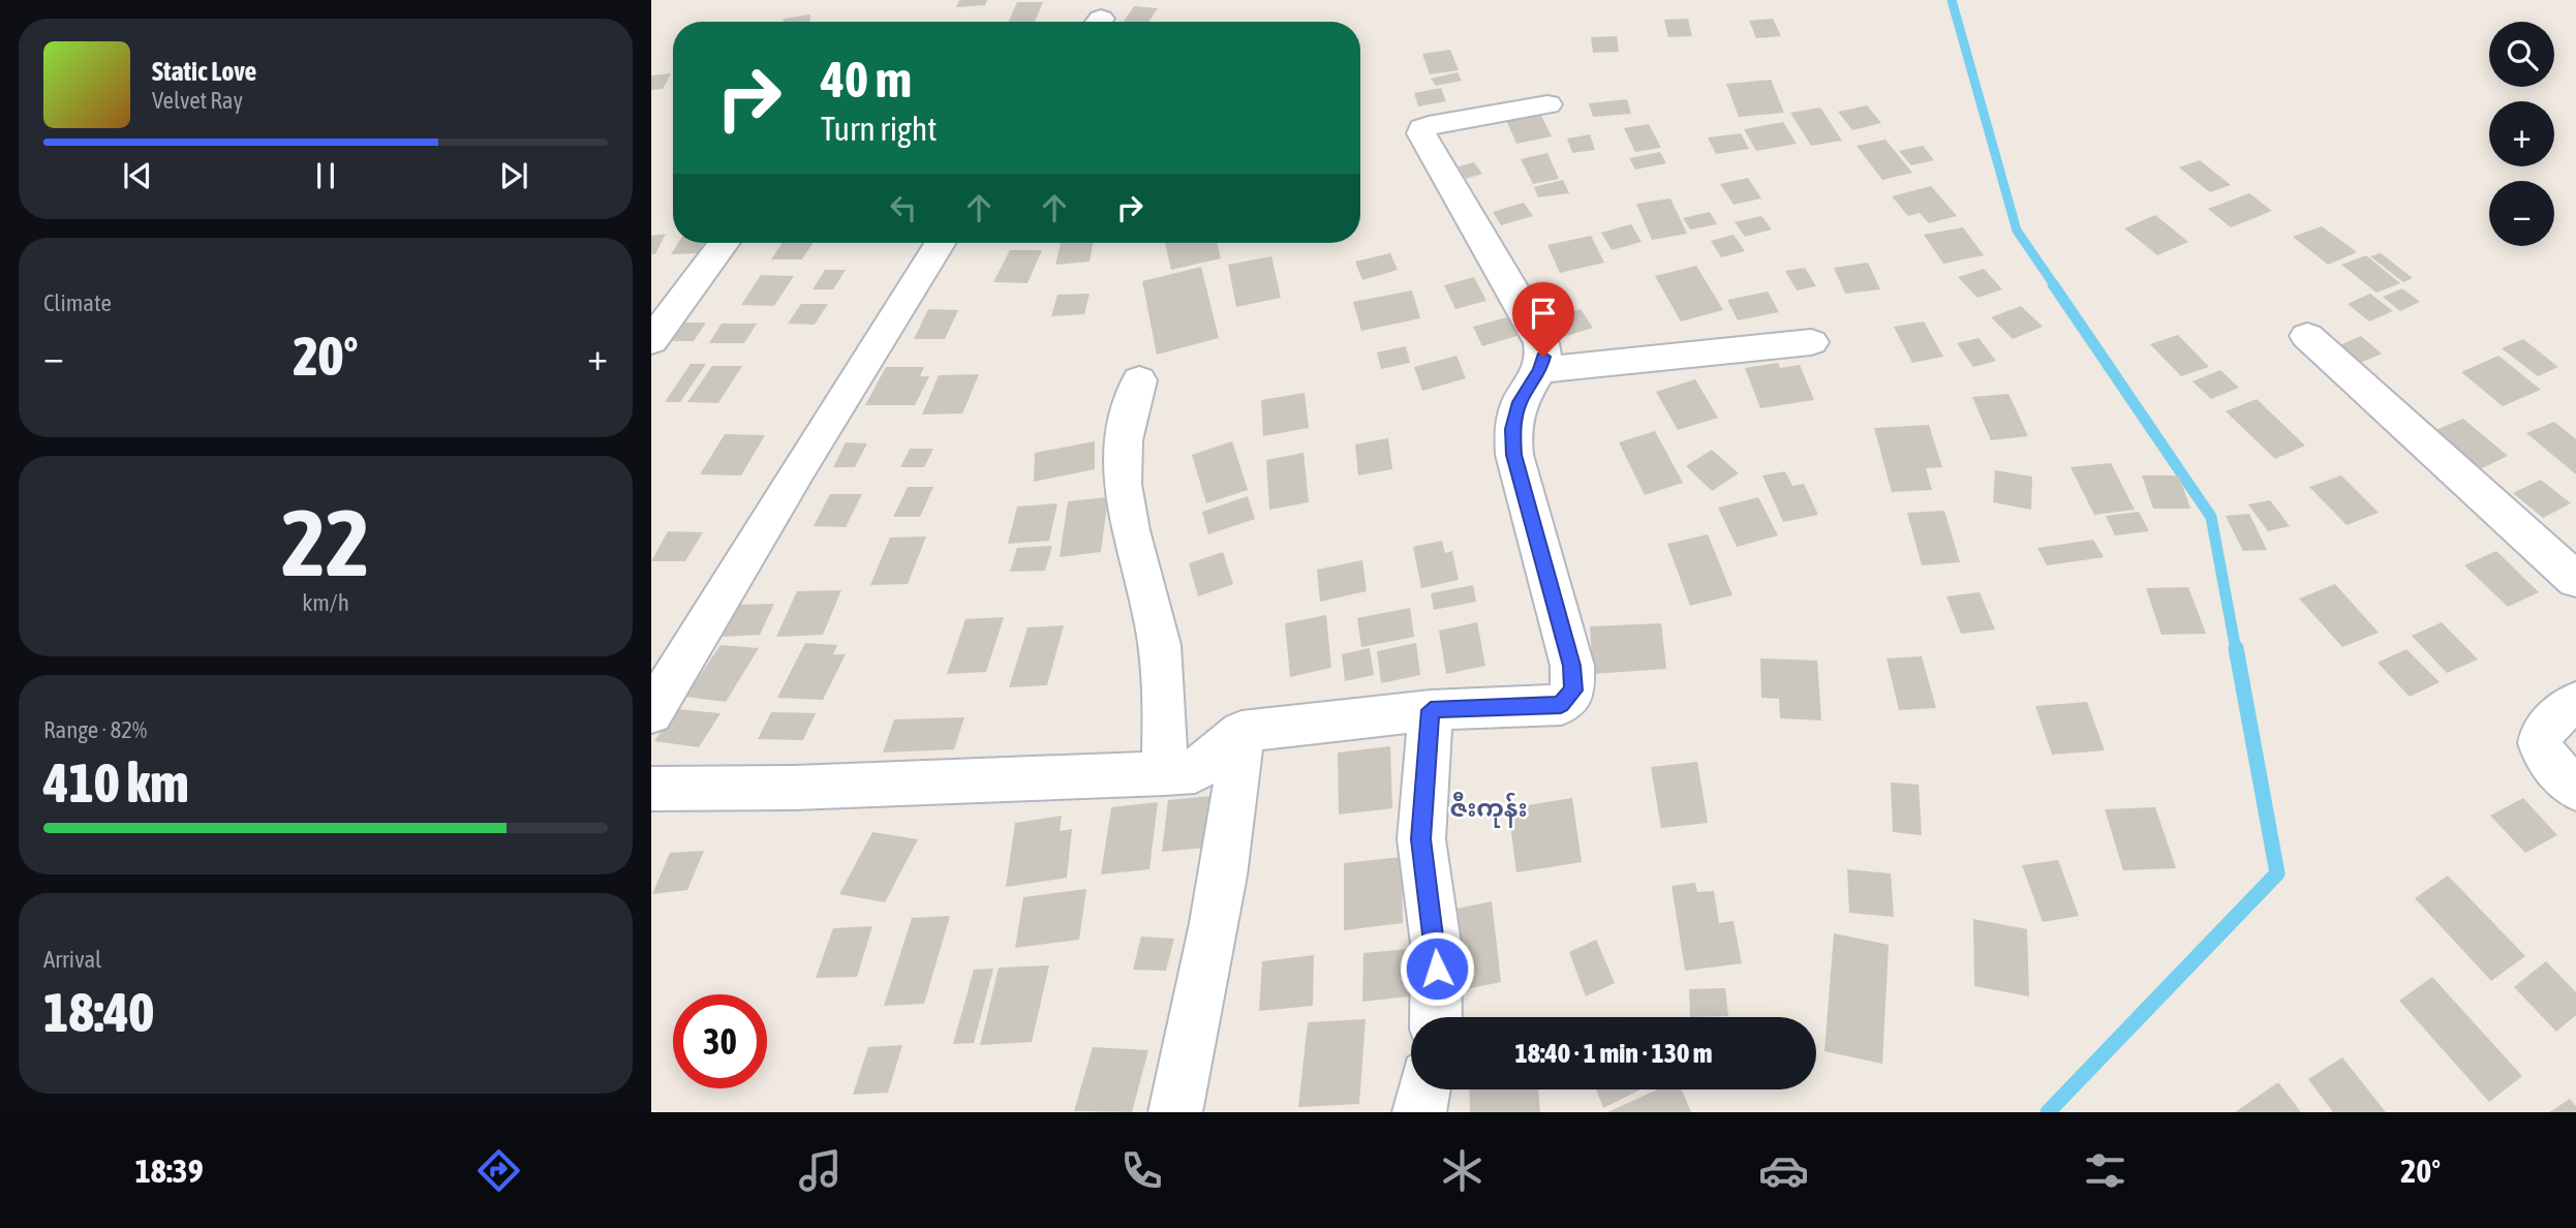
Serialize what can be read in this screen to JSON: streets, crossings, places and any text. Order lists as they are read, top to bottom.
{
  "districts": ["ဇီးကုန်း"],
  "page": {
    "map_buttons": ["+", "−"],
    "turn": ["40 m", "Turn right"],
    "song": ["Static Love", "Velvet Ray"],
    "tile": [
      "Climate",
      ["22", "km/h"],
      ["Range · 82%", "410 km"],
      ["Arrival", "18:40"]
    ],
    "heat": ["−", "20°", "+"],
    "limit": "30",
    "trip": "18:40 · 1 min · 130 m",
    "tabs": ["18:39", "20°"]
  }
}
